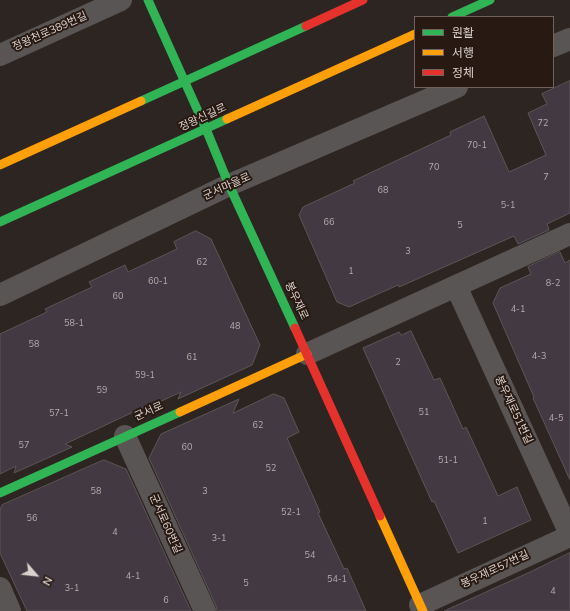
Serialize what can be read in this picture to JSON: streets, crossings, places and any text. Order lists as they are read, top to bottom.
{
  "streets": {
    "street": [
      "정왕천로389번길",
      "정왕신길로",
      "군서마을로",
      "봉우재로",
      "봉우재로51번길",
      "군서로",
      "군서로60번길",
      "봉우재로57번길"
    ]
  },
  "crossings": [
    ["정왕신길로", "봉우재로"],
    ["군서마을로", "봉우재로"],
    ["봉우재로", "군서로"],
    ["봉우재로", "봉우재로57번길"],
    ["봉우재로51번길", "봉우재로57번길"],
    ["군서로", "군서로60번길"]
  ],
  "house_numbers": [
    "72",
    "70-1",
    "70",
    "7",
    "68",
    "5-1",
    "66",
    "5",
    "3",
    "62",
    "1",
    "60-1",
    "8-2",
    "60",
    "4-1",
    "58-1",
    "48",
    "58",
    "4-3",
    "61",
    "2",
    "59-1",
    "59",
    "51",
    "57-1",
    "4-5",
    "62",
    "57",
    "60",
    "51-1",
    "52",
    "58",
    "3",
    "52-1",
    "56",
    "1",
    "4",
    "3-1",
    "54",
    "4-1",
    "54-1",
    "5",
    "3-1",
    "4",
    "6"
  ],
  "legend": ["원활", "서행", "정체"],
  "north": "bottom right"
}
